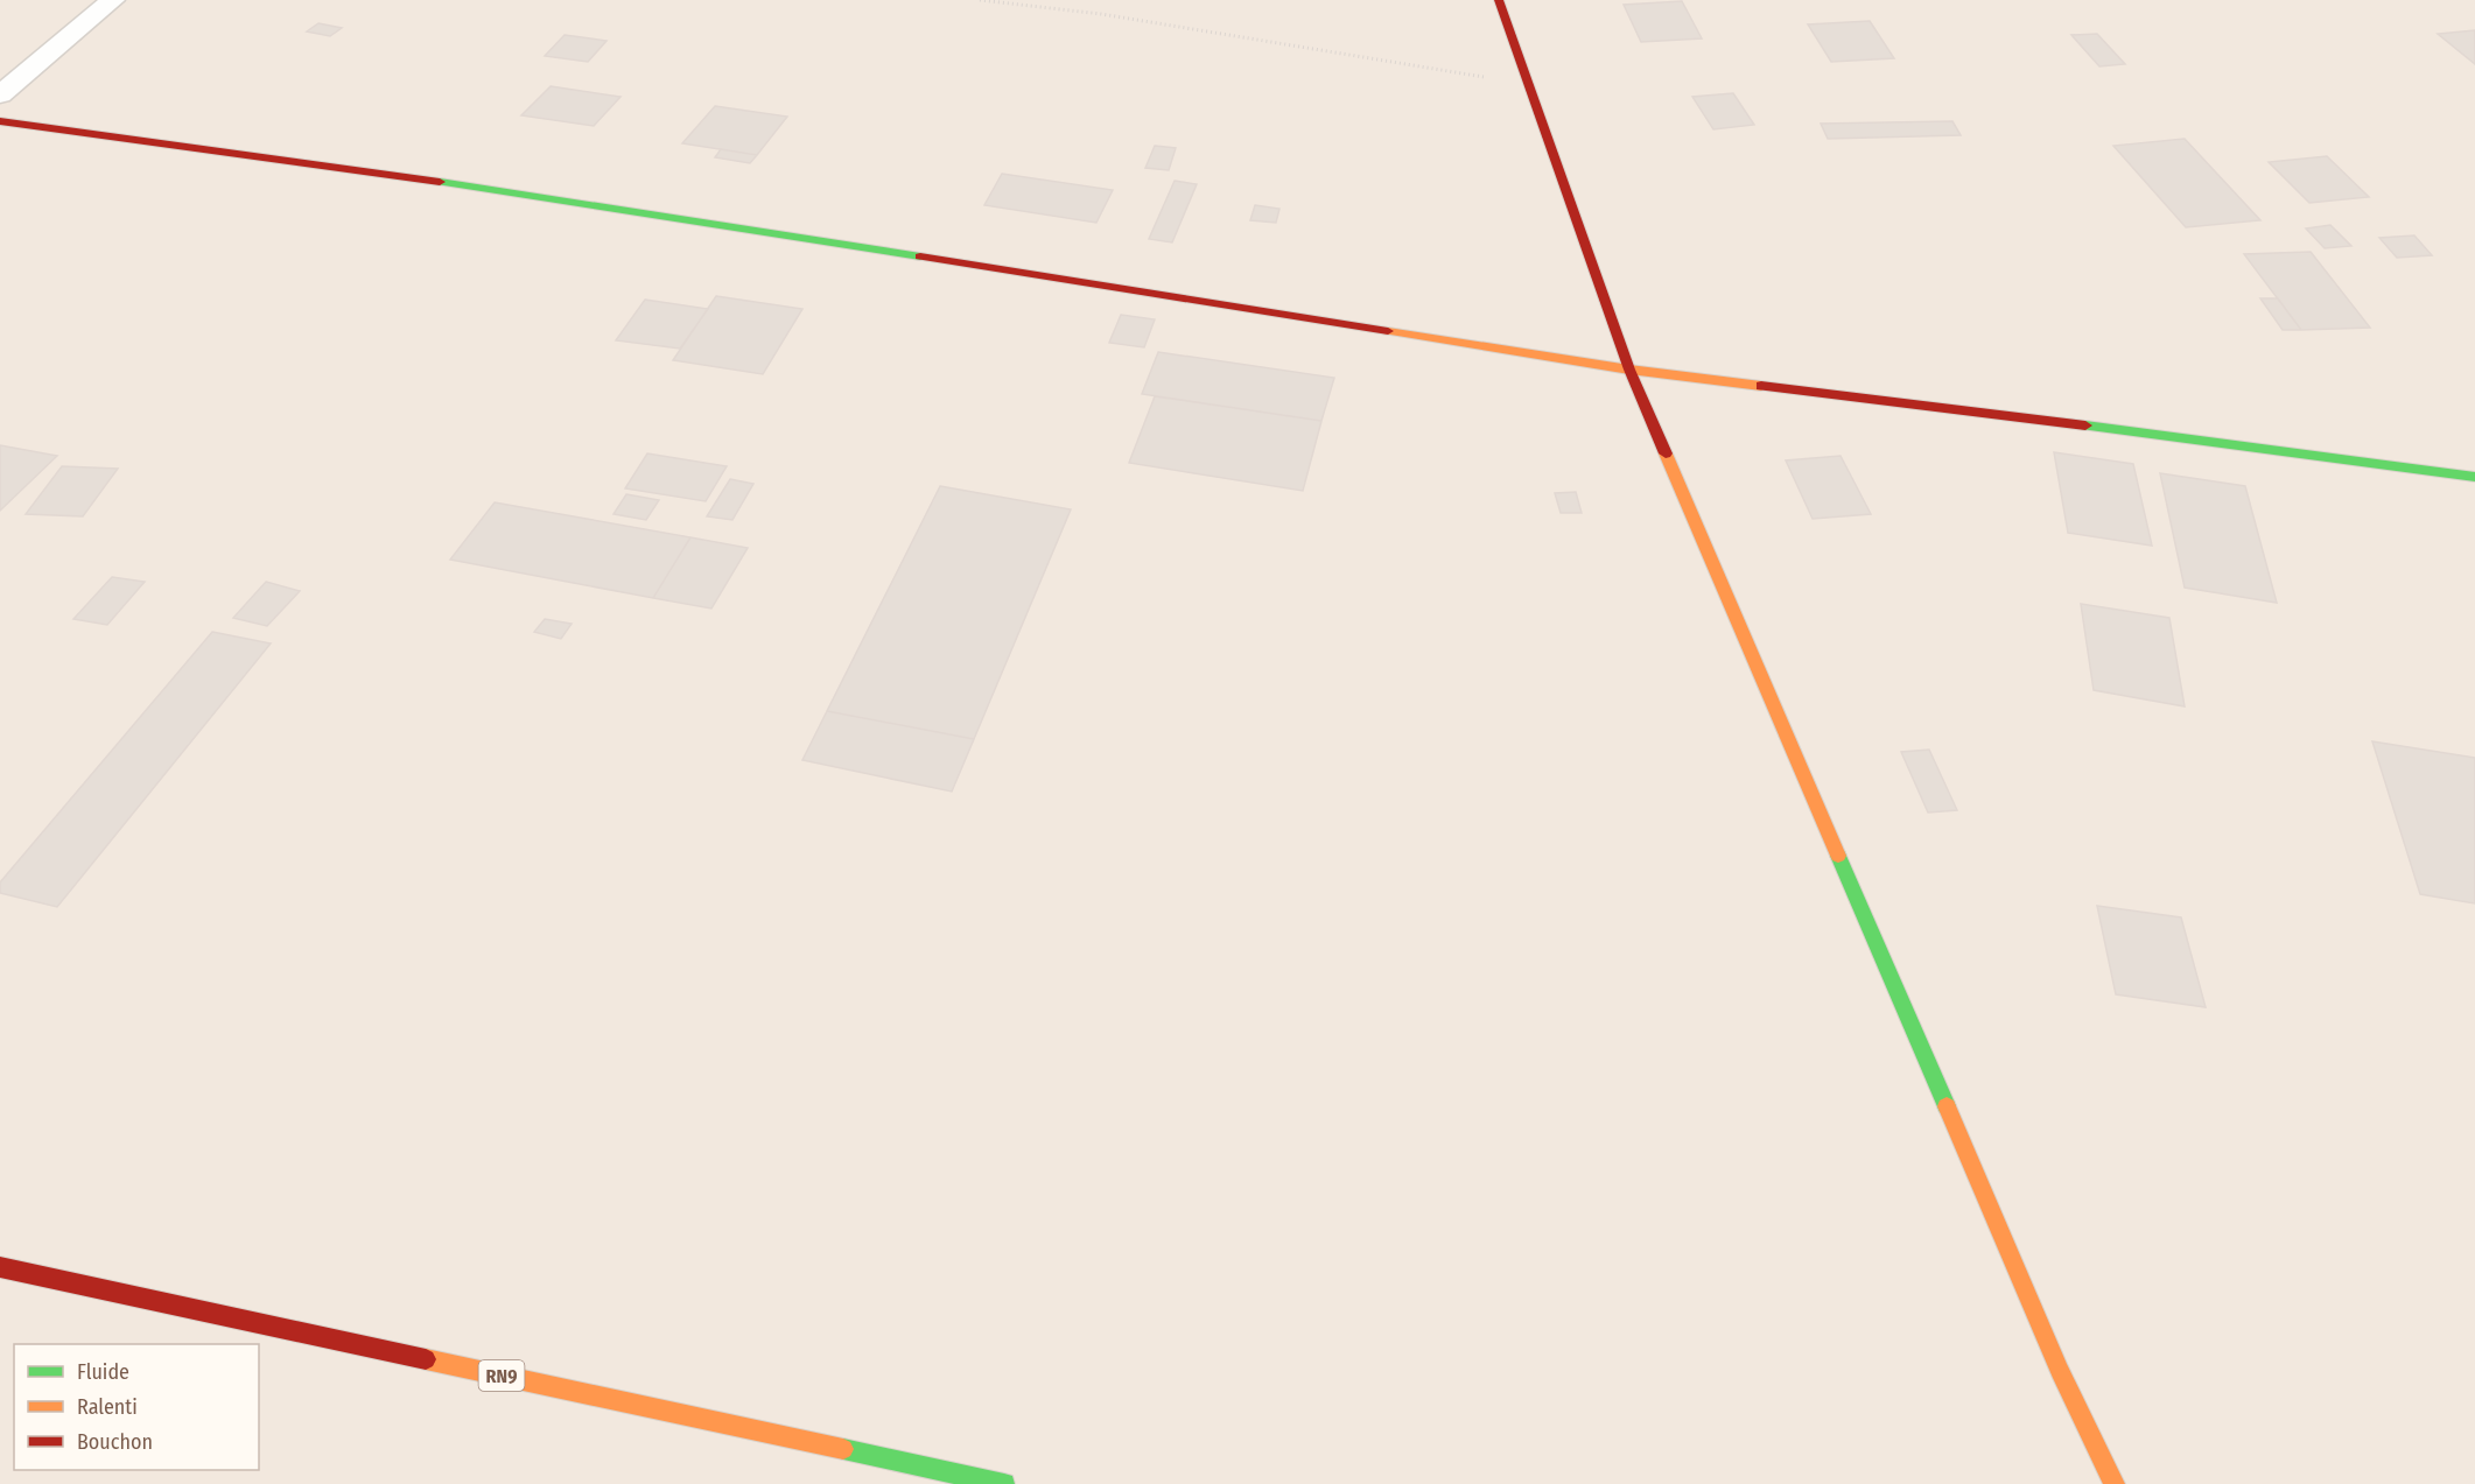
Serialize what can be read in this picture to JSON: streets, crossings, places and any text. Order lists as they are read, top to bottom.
{
  "streets": {
    "main road": ["RN9"]
  },
  "legend": ["Fluide", "Ralenti", "Bouchon"]
}
